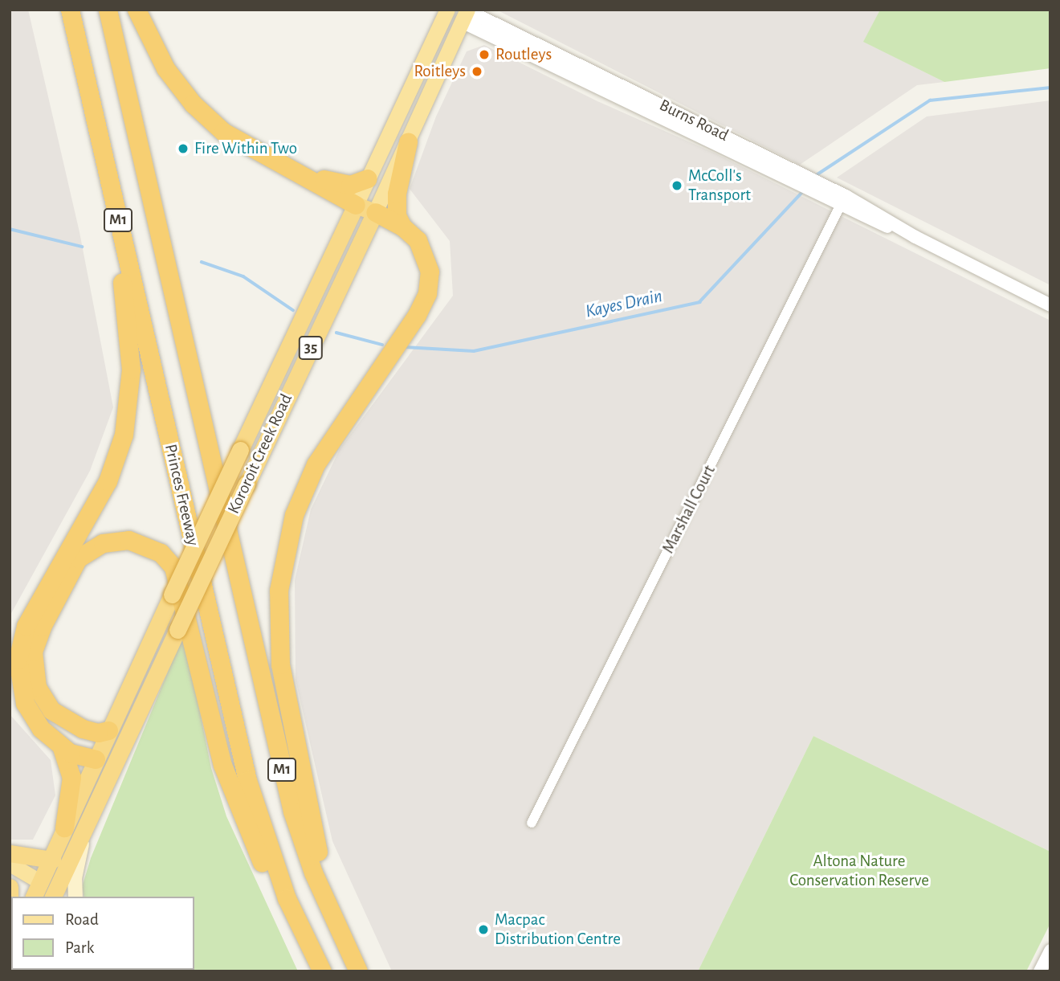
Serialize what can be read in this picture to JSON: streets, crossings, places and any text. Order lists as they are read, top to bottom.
{
  "streets": {
    "highway": [
      "M1",
      "35",
      "Kororoit Creek Road",
      "Princes Freeway"
    ],
    "street": ["Burns Road", "Marshall Court"]
  },
  "crossings": [
    ["Burns Road", "Kororoit Creek Road"],
    ["Burns Road", "Marshall Court"]
  ],
  "water": ["Kayes Drain"],
  "parks": ["Altona Nature Conservation Reserve"],
  "places": [
    "Routleys",
    "Roitleys",
    "Fire Within Two",
    "McColl's Transport",
    "Macpac Distribution Centre"
  ],
  "legend": ["Road", "Park"]
}
